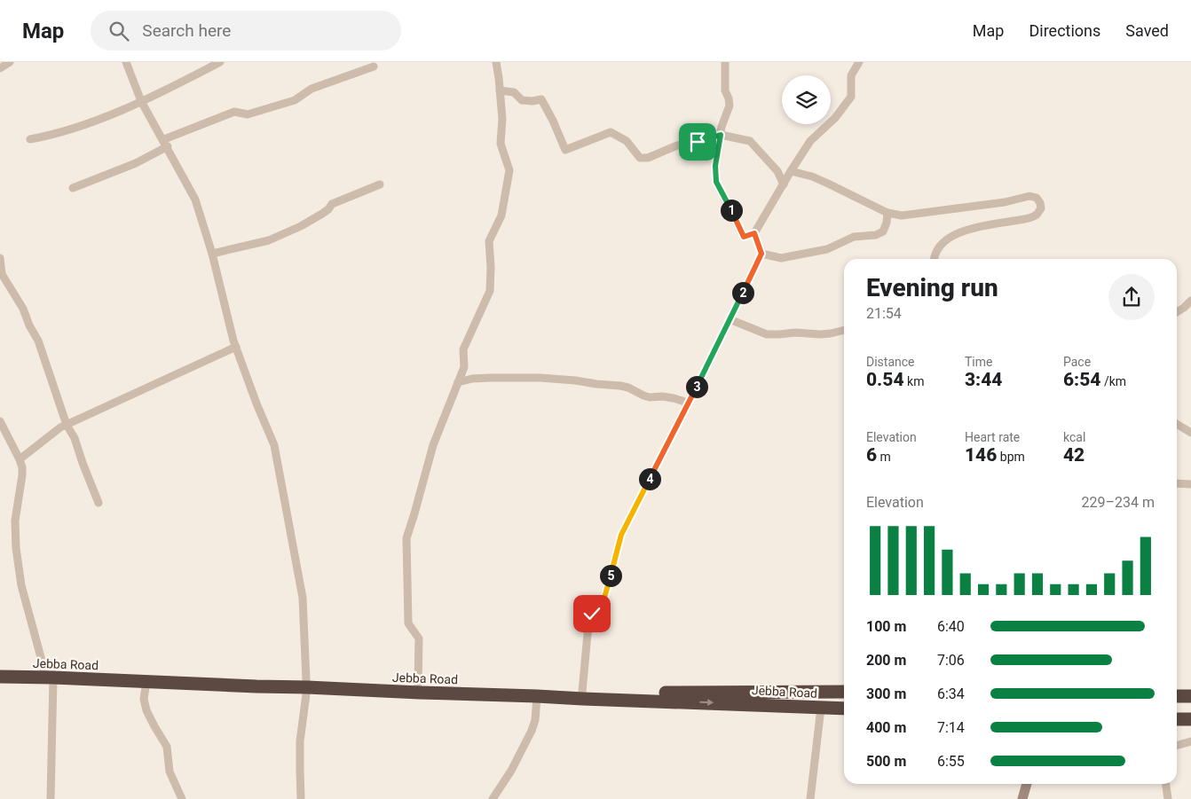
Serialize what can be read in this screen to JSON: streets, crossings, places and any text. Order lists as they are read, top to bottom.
{
  "streets": {
    "highway": ["Jebba Road"]
  },
  "page": {
    "header": "Map",
    "search": "Search here",
    "nav": ["Map", "Directions", "Saved"],
    "pins": [
      "1",
      "2",
      "3",
      "4",
      "5"
    ],
    "heading": ["Evening run", "21:54"],
    "stats": [
      ["Distance", "0.54 km"],
      ["Time", "3:44"],
      ["Pace", "6:54 /km"],
      ["Elevation", "6 m"],
      ["Heart rate", "146 bpm"],
      ["kcal", "42"]
    ],
    "chart": ["Elevation", "229–234 m"],
    "list": [
      {
        "name": "100 m",
        "note": "6:40"
      },
      {
        "name": "200 m",
        "note": "7:06"
      },
      {
        "name": "300 m",
        "note": "6:34"
      },
      {
        "name": "400 m",
        "note": "7:14"
      },
      {
        "name": "500 m",
        "note": "6:55"
      }
    ]
  }
}
